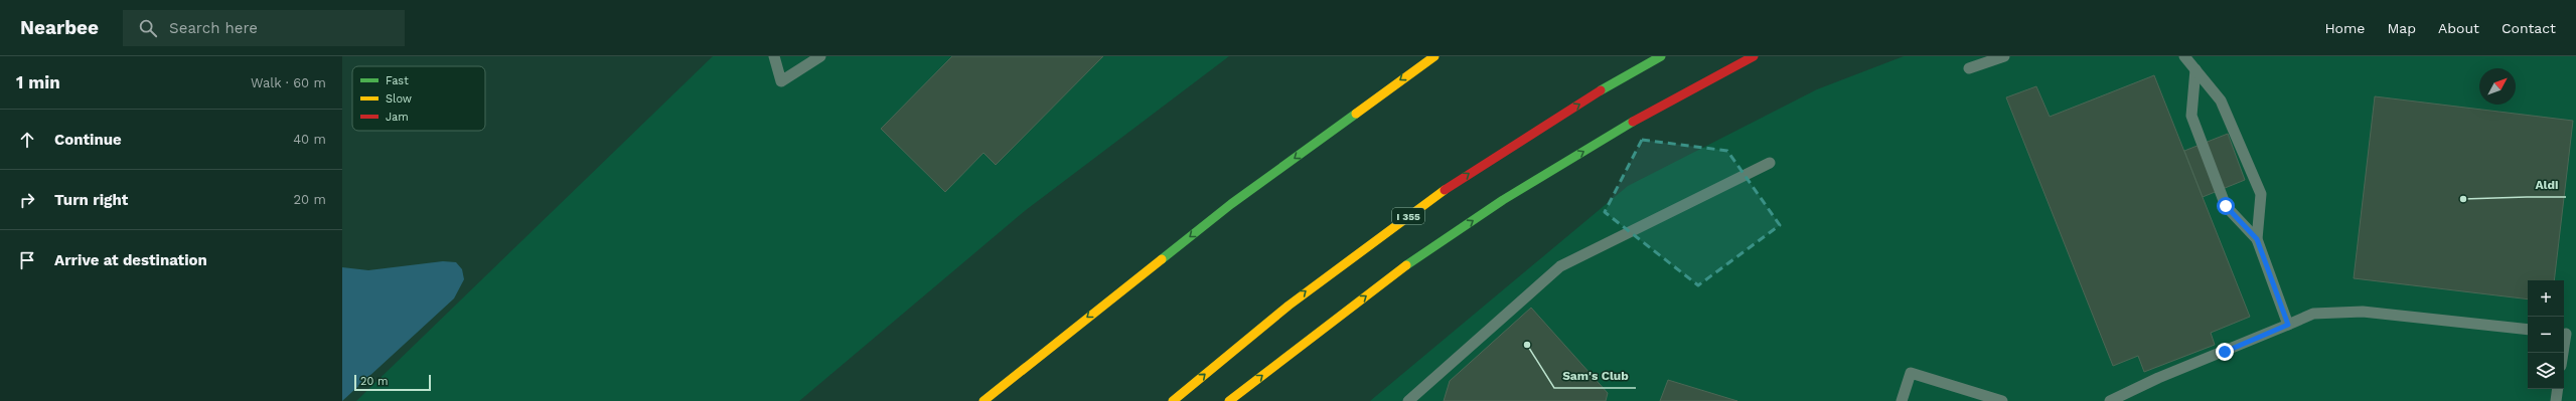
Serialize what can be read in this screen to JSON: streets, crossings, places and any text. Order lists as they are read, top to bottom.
{
  "streets": {
    "highway": ["I 355"]
  },
  "places": ["Aldi", "Sam's Club"],
  "legend": ["Fast", "Slow", "Jam"],
  "scale_bar": "20 m",
  "north": "top right",
  "page": {
    "header": "Nearbee",
    "search": "Search here",
    "nav": [
      "Home",
      "Map",
      "About",
      "Contact"
    ],
    "heading": ["1 min", "Walk · 60 m"],
    "list": [
      ["Continue", "40 m"],
      ["Turn right", "20 m"],
      "Arrive at destination"
    ],
    "map_buttons": ["+", "−"],
    "scale": "20 m"
  }
}
